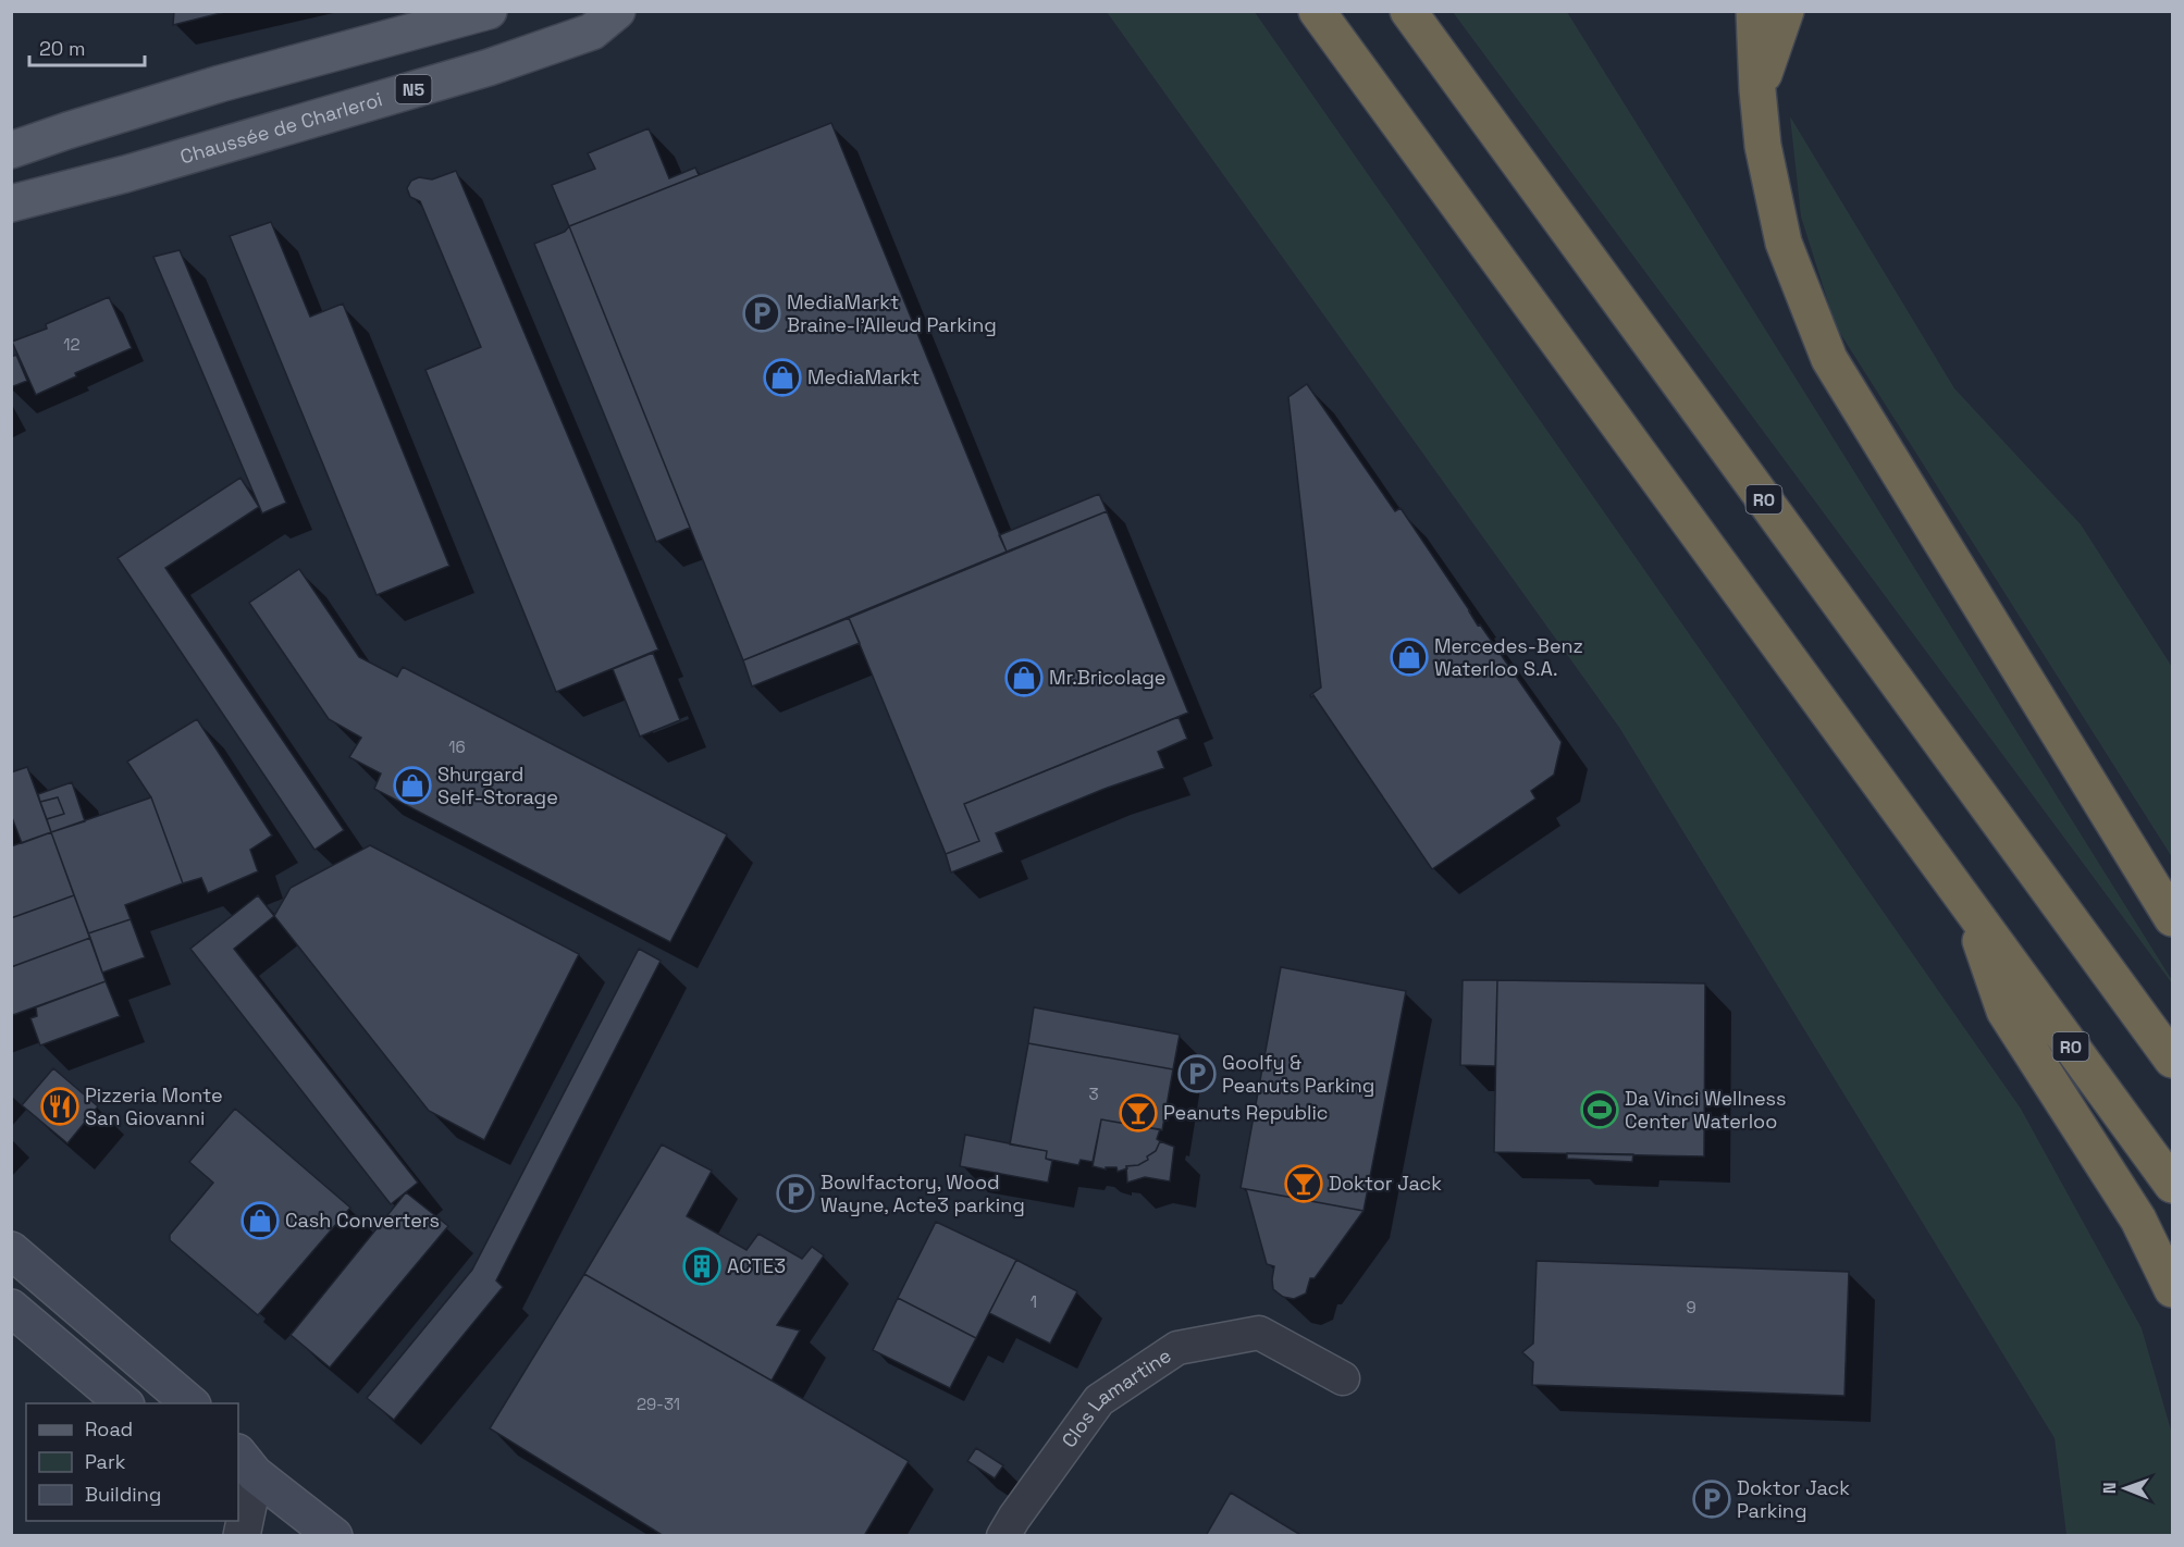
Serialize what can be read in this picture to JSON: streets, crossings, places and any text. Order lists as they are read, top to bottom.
{
  "streets": {
    "highway": ["R0"],
    "main road": ["N5", "Chaussée de Charleroi"],
    "street": ["Clos Lamartine"]
  },
  "places": {
    "parking": [
      "MediaMarkt Braine-l'Alleud Parking",
      "Goolfy & Peanuts Parking",
      "Bowlfactory, Wood Wayne, Acte3 parking",
      "Doktor Jack Parking"
    ],
    "shop": [
      "MediaMarkt",
      "Mercedes-Benz Waterloo S.A.",
      "Mr.Bricolage",
      "Shurgard Self-Storage",
      "Cash Converters"
    ],
    "restaurant": ["Pizzeria Monte San Giovanni"],
    "sports": ["Da Vinci Wellness Center Waterloo"],
    "bar": ["Peanuts Republic", "Doktor Jack"],
    "building": ["ACTE3"]
  },
  "house_numbers": [
    "12",
    "16",
    "3",
    "1",
    "9",
    "29-31"
  ],
  "legend": ["Road", "Park", "Building"],
  "scale_bar": "20 m",
  "north": "left"
}
